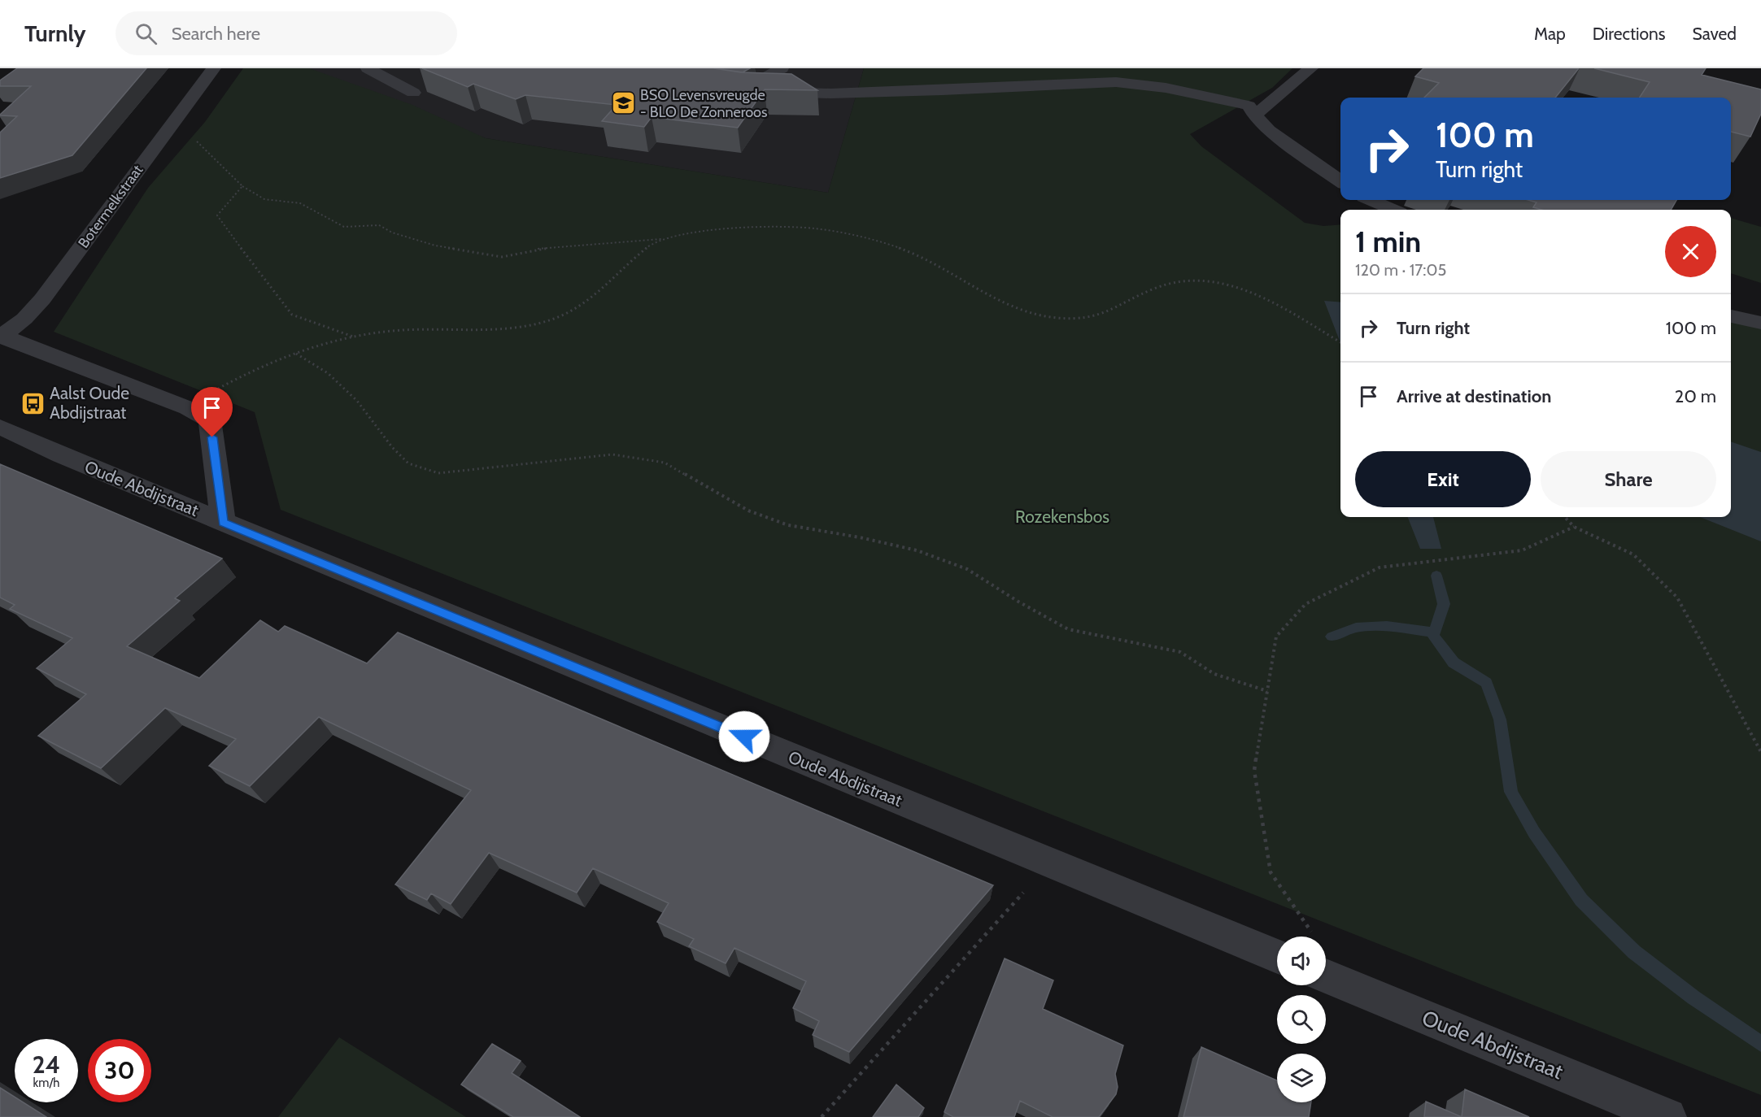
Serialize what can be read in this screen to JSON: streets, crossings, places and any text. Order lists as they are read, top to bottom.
{
  "streets": {
    "street": ["Botermelkstraat", "Oude Abdijstraat"]
  },
  "parks": ["Rozekensbos"],
  "places": {
    "school or university": ["BSO Levensvreugde - BLO De Zonneroos"],
    "bus stop": ["Aalst Oude Abdijstraat"]
  },
  "page": {
    "header": "Turnly",
    "search": "Search here",
    "nav": ["Map", "Directions", "Saved"],
    "turn": ["100 m", "Turn right"],
    "heading": ["1 min", "120 m · 17:05"],
    "list": [
      {
        "name": "Turn right",
        "value": "100 m"
      },
      {
        "name": "Arrive at destination",
        "value": "20 m"
      }
    ],
    "buttons": ["Exit", "Share"],
    "speed": "24 km/h",
    "limit": "30"
  }
}
